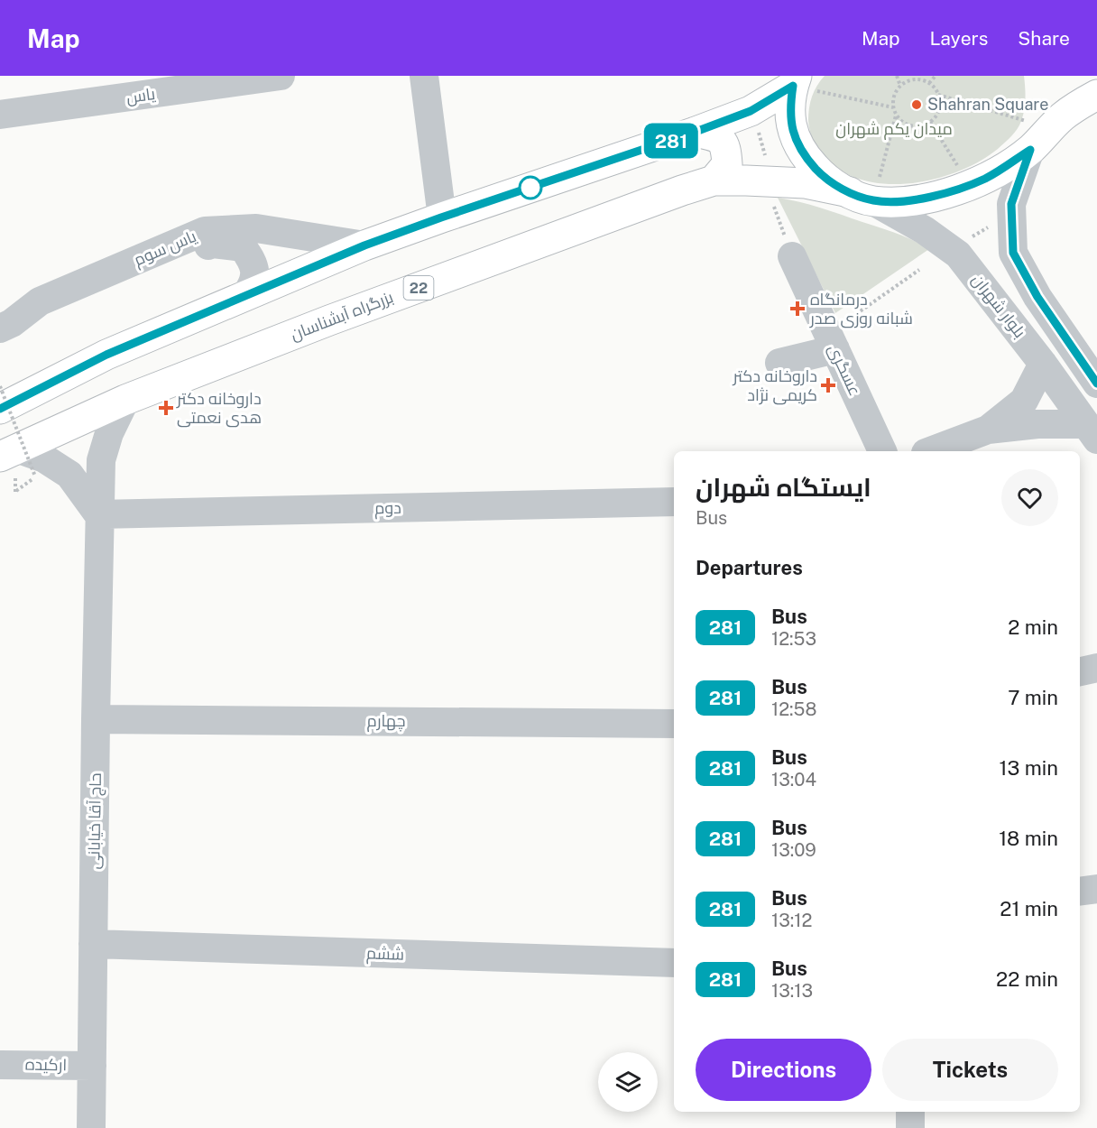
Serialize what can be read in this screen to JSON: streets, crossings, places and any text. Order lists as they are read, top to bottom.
{
  "streets": {
    "main road": ["22", "بزرگراه آبشناسان"],
    "street": [
      "یاس",
      "یاس سوم",
      "بلوار شهران",
      "عسگری",
      "دوم",
      "چهارم",
      "حاج آقا خیابانی",
      "ششم",
      "ارکیده"
    ]
  },
  "crossings": [
    ["بلوار شهران", "بزرگراه آبشناسان"],
    ["بزرگراه آبشناسان", "حاج آقا خیابانی"],
    ["دوم", "حاج آقا خیابانی"],
    ["چهارم", "حاج آقا خیابانی"],
    ["حاج آقا خیابانی", "ششم"],
    ["حاج آقا خیابانی", "ارکیده"]
  ],
  "parks": ["میدان یکم شهران"],
  "places": {
    "other": ["Shahran Square"],
    "health": ["درمانگاه شبانه روزی صدر", "داروخانه دکتر کریمی نژاد", "داروخانه دكتر هدی نعمتی"]
  },
  "lines": ["bus line 281"],
  "page": {
    "header": "Map",
    "nav": ["Map", "Layers", "Share"],
    "on_map": "281",
    "heading": [
      ["ایستگاه شهران", "Bus"],
      "Departures"
    ],
    "list": [
      {
        "mark": "281",
        "name": "Bus",
        "note": "12:53",
        "value": "2 min"
      },
      {
        "mark": "281",
        "name": "Bus",
        "note": "12:58",
        "value": "7 min"
      },
      {
        "mark": "281",
        "name": "Bus",
        "note": "13:04",
        "value": "13 min"
      },
      {
        "mark": "281",
        "name": "Bus",
        "note": "13:09",
        "value": "18 min"
      },
      {
        "mark": "281",
        "name": "Bus",
        "note": "13:12",
        "value": "21 min"
      },
      {
        "mark": "281",
        "name": "Bus",
        "note": "13:13",
        "value": "22 min"
      }
    ],
    "buttons": ["Directions", "Tickets"]
  }
}
